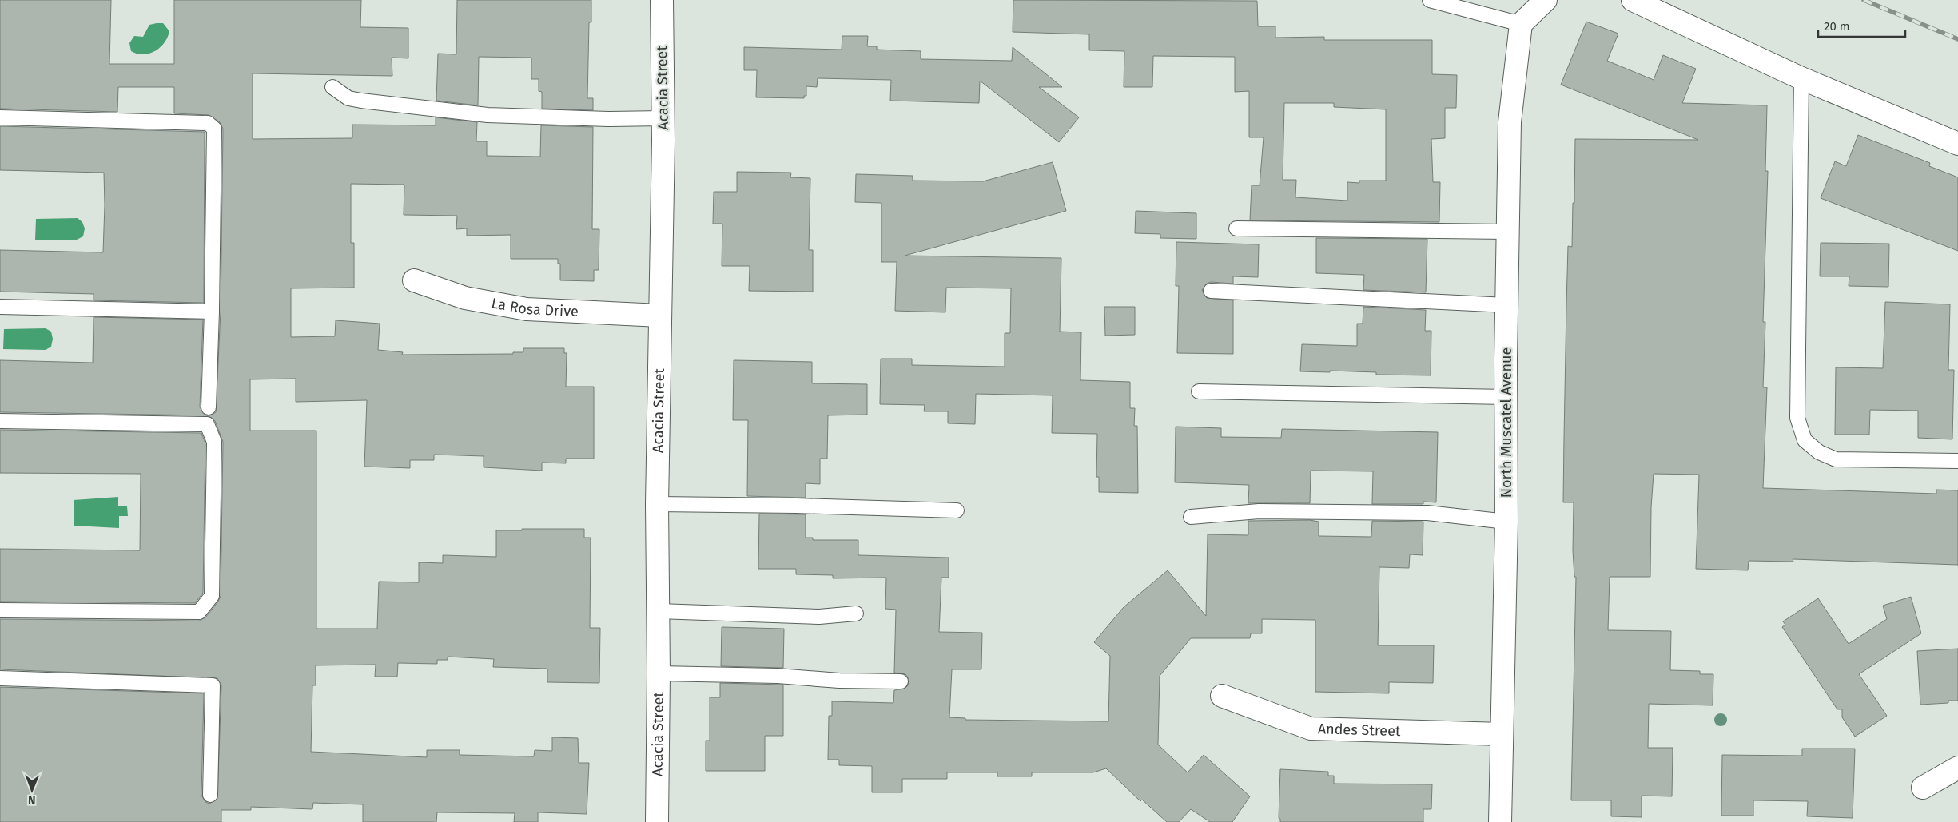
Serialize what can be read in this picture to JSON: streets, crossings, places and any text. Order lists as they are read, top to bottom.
{
  "streets": {
    "street": [
      "Acacia Street",
      "La Rosa Drive",
      "North Muscatel Avenue",
      "Andes Street"
    ]
  },
  "crossings": [
    ["Acacia Street", "La Rosa Drive"],
    ["North Muscatel Avenue", "Andes Street"]
  ],
  "scale_bar": "20 m",
  "north": "bottom"
}
